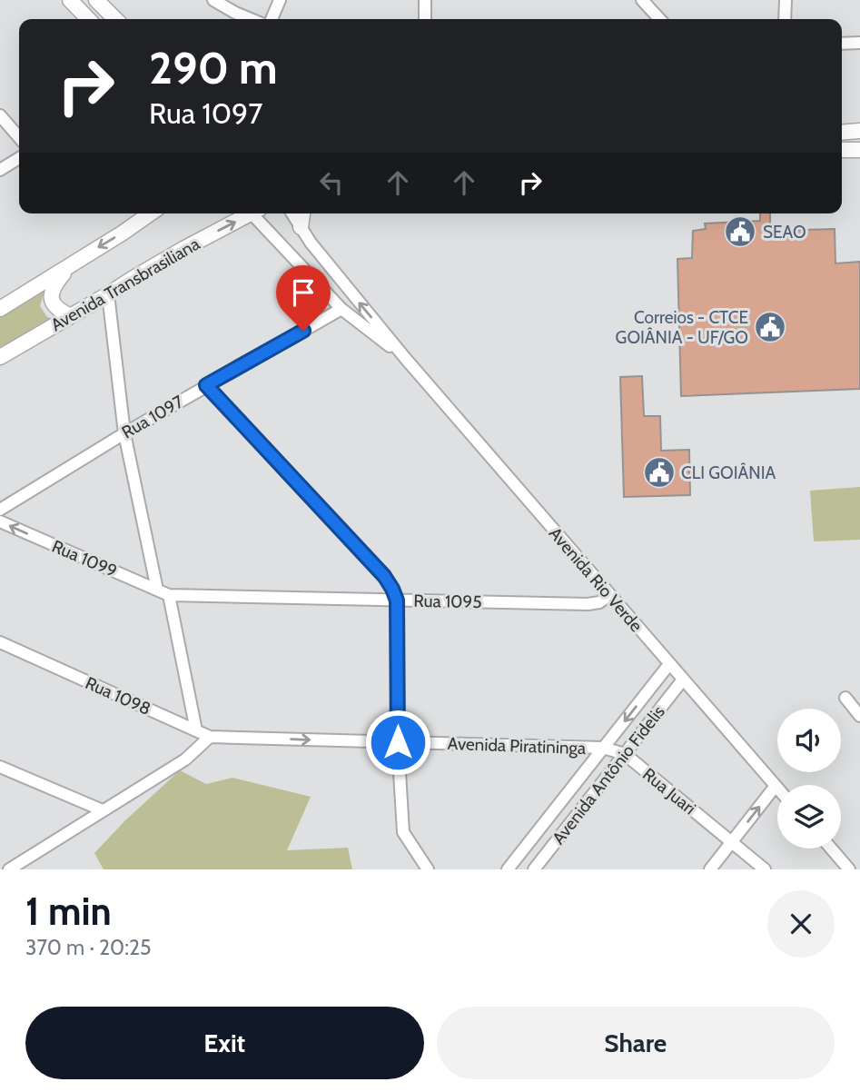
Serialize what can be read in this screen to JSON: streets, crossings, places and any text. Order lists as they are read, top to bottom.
{
  "streets": {
    "main road": ["Avenida Transbrasiliana"],
    "street": [
      "Rua 1097",
      "Rua 1099",
      "Avenida Rio Verde",
      "Rua 1095",
      "Rua 1098",
      "Avenida Piratininga",
      "Avenida Antônio Fidelis",
      "Rua Juari"
    ]
  },
  "crossings": [
    ["Rua 1097", "Avenida Rio Verde"],
    ["Rua 1099", "Rua 1095"],
    ["Avenida Rio Verde", "Rua 1095"],
    ["Avenida Rio Verde", "Avenida Antônio Fidelis"],
    ["Rua 1098", "Avenida Piratininga"],
    ["Avenida Piratininga", "Avenida Antônio Fidelis"],
    ["Avenida Piratininga", "Rua Juari"],
    ["Avenida Antônio Fidelis", "Rua Juari"]
  ],
  "one_way": ["Rua 1099", "Avenida Piratininga"],
  "places": {
    "public building": ["SEAO", "Correios - CTCE GOIÂNIA - UF/GO", "CLI GOIÂNIA"]
  },
  "page": {
    "turn": ["290 m", "Rua 1097"],
    "heading": ["1 min", "370 m · 20:25"],
    "buttons": ["Exit", "Share"]
  }
}
